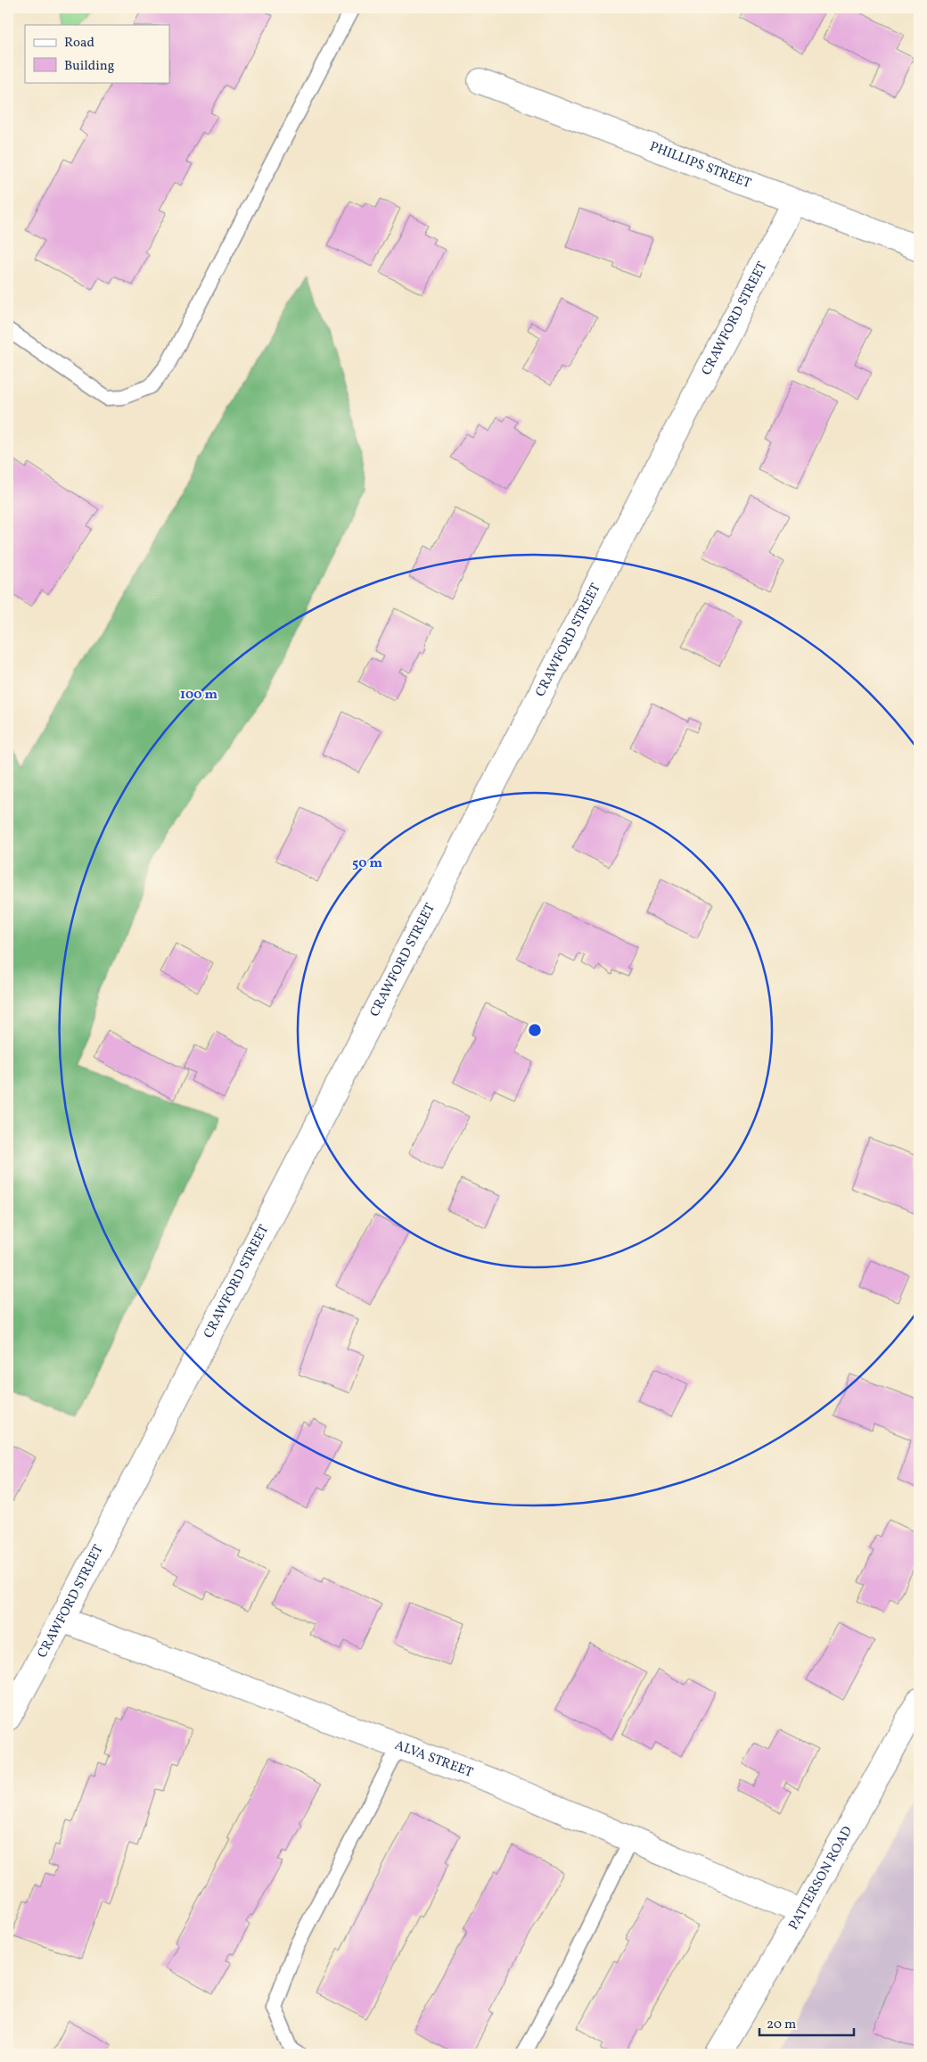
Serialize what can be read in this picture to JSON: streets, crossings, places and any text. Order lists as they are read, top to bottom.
{
  "streets": {
    "street": [
      "PHILLIPS STREET",
      "CRAWFORD STREET",
      "ALVA STREET",
      "PATTERSON ROAD"
    ]
  },
  "crossings": [
    ["PHILLIPS STREET", "CRAWFORD STREET"],
    ["CRAWFORD STREET", "ALVA STREET"],
    ["ALVA STREET", "PATTERSON ROAD"]
  ],
  "legend": ["Road", "Building"],
  "scale_bar": "20 m",
  "rings": ["100 m", "50 m"]
}
